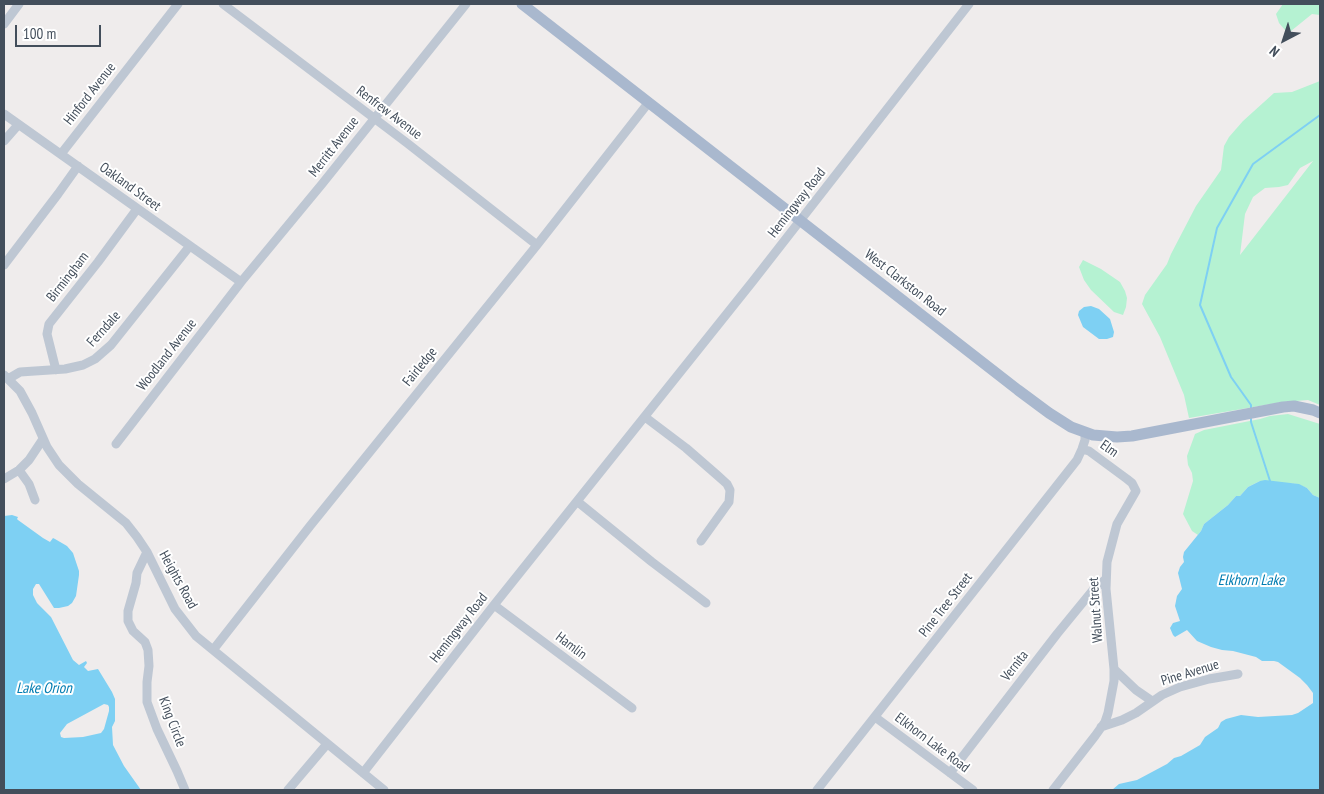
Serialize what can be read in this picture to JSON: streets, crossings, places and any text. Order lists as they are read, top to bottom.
{
  "streets": {
    "main road": ["West Clarkston Road"],
    "street": [
      "Hinford Avenue",
      "Renfrew Avenue",
      "Merritt Avenue",
      "Oakland Street",
      "Hemingway Road",
      "Birmingham",
      "Ferndale",
      "Woodland Avenue",
      "Fairledge",
      "Elm",
      "Heights Road",
      "Pine Tree Street",
      "Walnut Street",
      "Hamlin",
      "Vernita",
      "Pine Avenue",
      "King Circle",
      "Elkhorn Lake Road"
    ]
  },
  "crossings": [
    ["Hinford Avenue", "Oakland Street"],
    ["Renfrew Avenue", "Merritt Avenue"],
    ["Renfrew Avenue", "Fairledge"],
    ["Merritt Avenue", "Oakland Street"],
    ["Merritt Avenue", "Woodland Avenue"],
    ["Oakland Street", "Birmingham"],
    ["Oakland Street", "Ferndale"],
    ["Oakland Street", "Woodland Avenue"],
    ["Hemingway Road", "West Clarkston Road"],
    ["Hemingway Road", "Heights Road"],
    ["Hemingway Road", "Hamlin"],
    ["Birmingham", "Ferndale"],
    ["West Clarkston Road", "Fairledge"],
    ["West Clarkston Road", "Pine Tree Street"],
    ["Ferndale", "Heights Road"],
    ["Fairledge", "Heights Road"],
    ["Elm", "Pine Tree Street"],
    ["Elm", "Walnut Street"],
    ["Heights Road", "King Circle"],
    ["Pine Tree Street", "Elkhorn Lake Road"],
    ["Walnut Street", "Vernita"],
    ["Vernita", "Elkhorn Lake Road"]
  ],
  "water": ["Elkhorn Lake", "Lake Orion"],
  "scale_bar": "100 m",
  "north": "bottom left"
}
